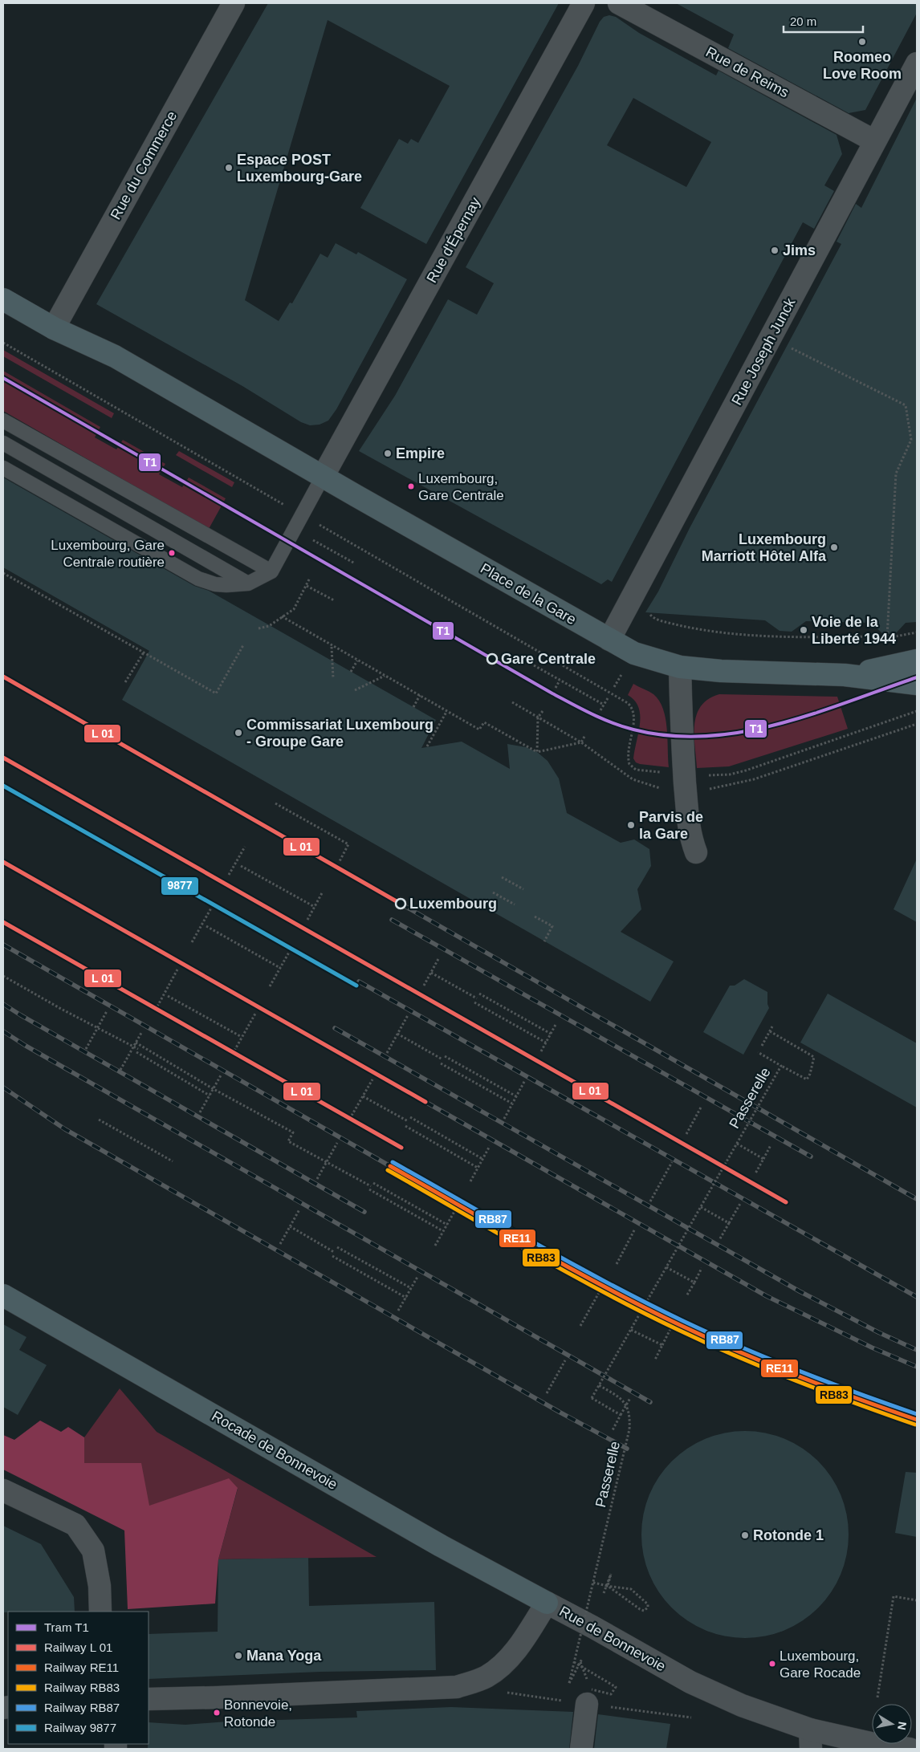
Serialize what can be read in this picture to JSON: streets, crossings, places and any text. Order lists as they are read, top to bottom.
{
  "streets": {
    "main road": ["Place de la Gare", "Rocade de Bonnevoie"],
    "street": [
      "Rue de Reims",
      "Rue du Commerce",
      "Rue d'Épernay",
      "Rue Joseph Junck",
      "Rue de Bonnevoie"
    ],
    "path": ["Passerelle"]
  },
  "crossings": [
    ["Rue de Reims", "Rue Joseph Junck"],
    ["Rue du Commerce", "Place de la Gare"],
    ["Rue d'Épernay", "Place de la Gare"],
    ["Rue Joseph Junck", "Place de la Gare"],
    ["Rocade de Bonnevoie", "Rue de Bonnevoie"]
  ],
  "places": [
    "Roomeo Love Room",
    "Espace POST Luxembourg-Gare",
    "Jims",
    "Empire",
    "Luxembourg, Gare Centrale",
    "Luxembourg Marriott Hôtel Alfa",
    "Luxembourg, Gare Centrale routière",
    "Voie de la Liberté 1944",
    "Gare Centrale",
    "Commissariat Luxembourg - Groupe Gare",
    "Parvis de la Gare",
    "Luxembourg",
    "Rotonde 1",
    "Mana Yoga",
    "Luxembourg, Gare Rocade",
    "Bonnevoie, Rotonde"
  ],
  "lines": [
    "tram line T1",
    "rail line 9877",
    "rail line RB87",
    "rail line RE11",
    "rail line RB83"
  ],
  "legend": [
    "Tram T1",
    "Railway L 01",
    "Railway RE11",
    "Railway RB83",
    "Railway RB87",
    "Railway 9877"
  ],
  "scale_bar": "20 m",
  "north": "right"
}
